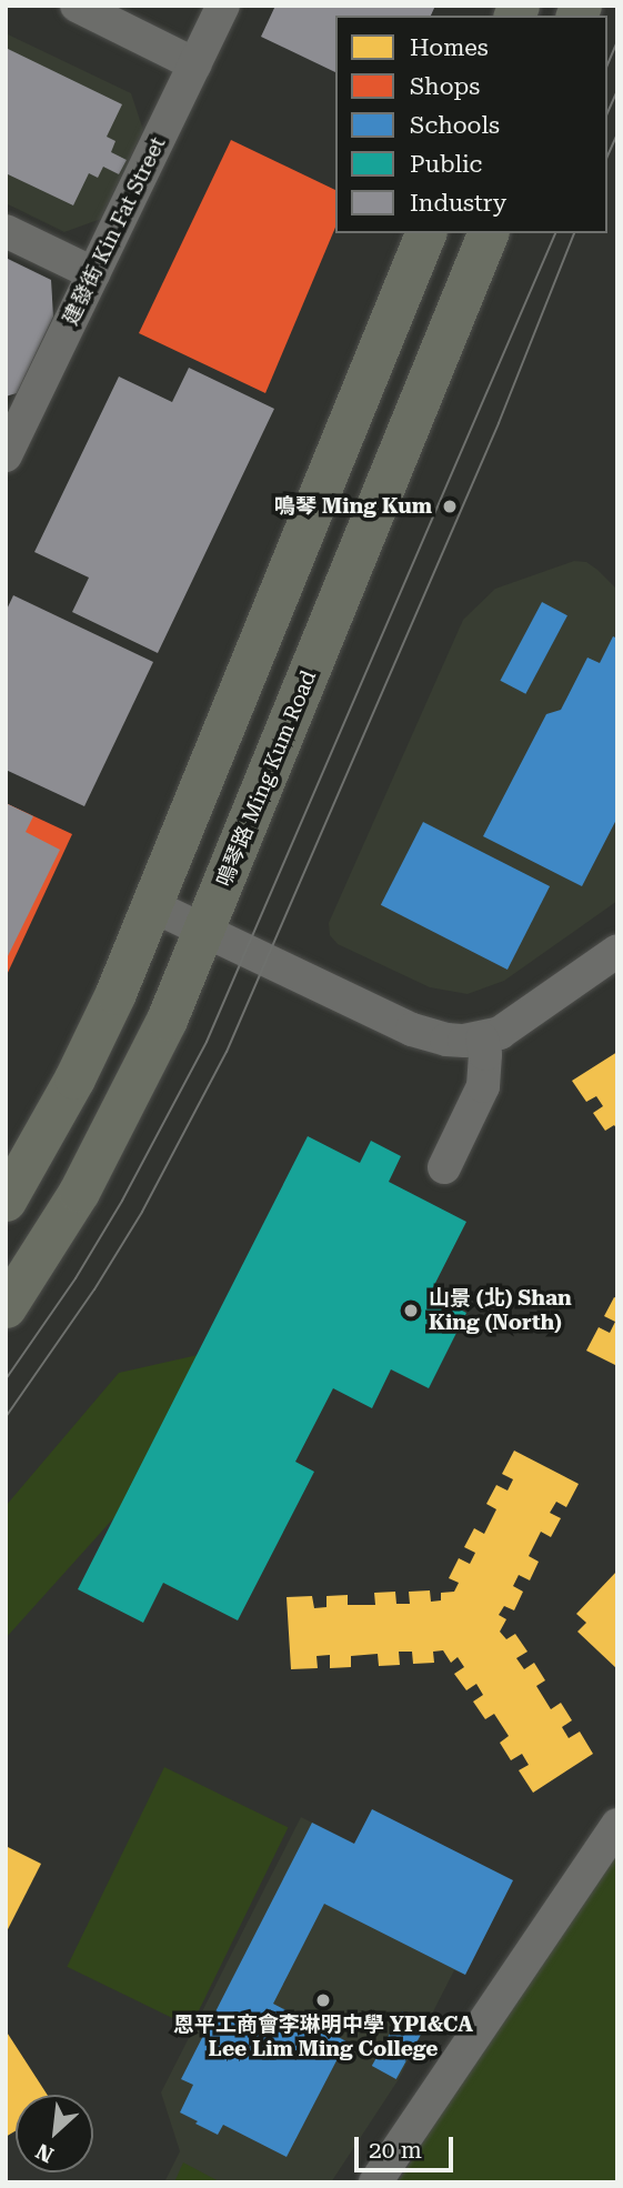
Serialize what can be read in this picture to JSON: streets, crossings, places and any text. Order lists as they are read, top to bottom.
{
  "streets": {
    "main road": ["鳴琴路 Ming Kum Road"],
    "street": ["建發街 Kin Fat Street"]
  },
  "places": ["鳴琴 Ming Kum", "山景 (北) Shan King (North)", "恩平工商會李琳明中學 YPI&CA Lee Lim Ming College"],
  "legend": [
    "Homes",
    "Shops",
    "Schools",
    "Public",
    "Industry"
  ],
  "scale_bar": "20 m",
  "north": "bottom left"
}
